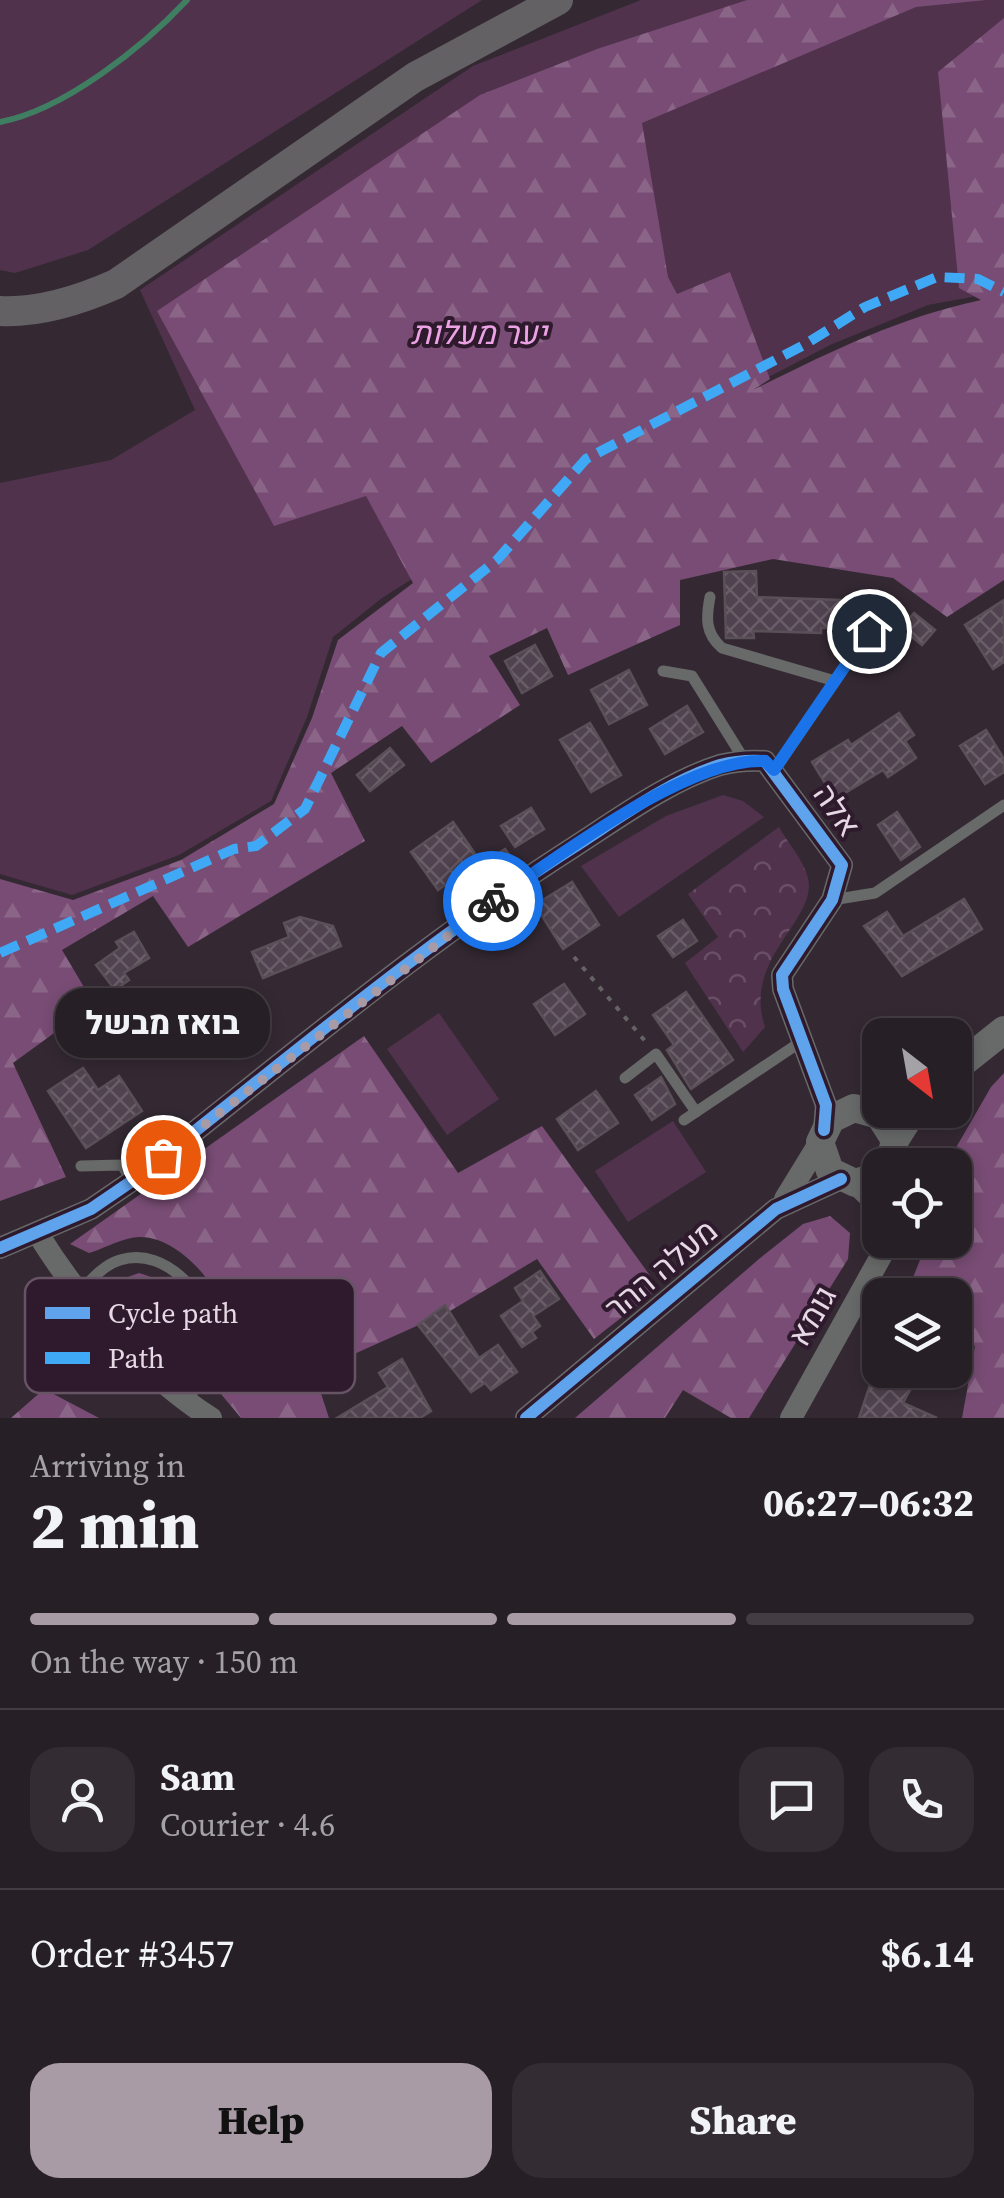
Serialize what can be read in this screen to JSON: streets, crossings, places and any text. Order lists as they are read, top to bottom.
{
  "streets": {
    "street": ["אלה", "מעלה ההר", "גומא"]
  },
  "parks": ["יער מעלות"],
  "places": ["בואז מבשל"],
  "legend": ["Cycle path", "Path"],
  "north": "bottom right",
  "page": {
    "bubble": "בואז מבשל",
    "heading": ["2 min", "Arriving in", "06:27–06:32"],
    "panel": [
      "Sam",
      "Courier · 4.6",
      "Order #3457",
      "$6.14"
    ],
    "bar": "On the way · 150 m",
    "buttons": ["Help", "Share"]
  }
}
